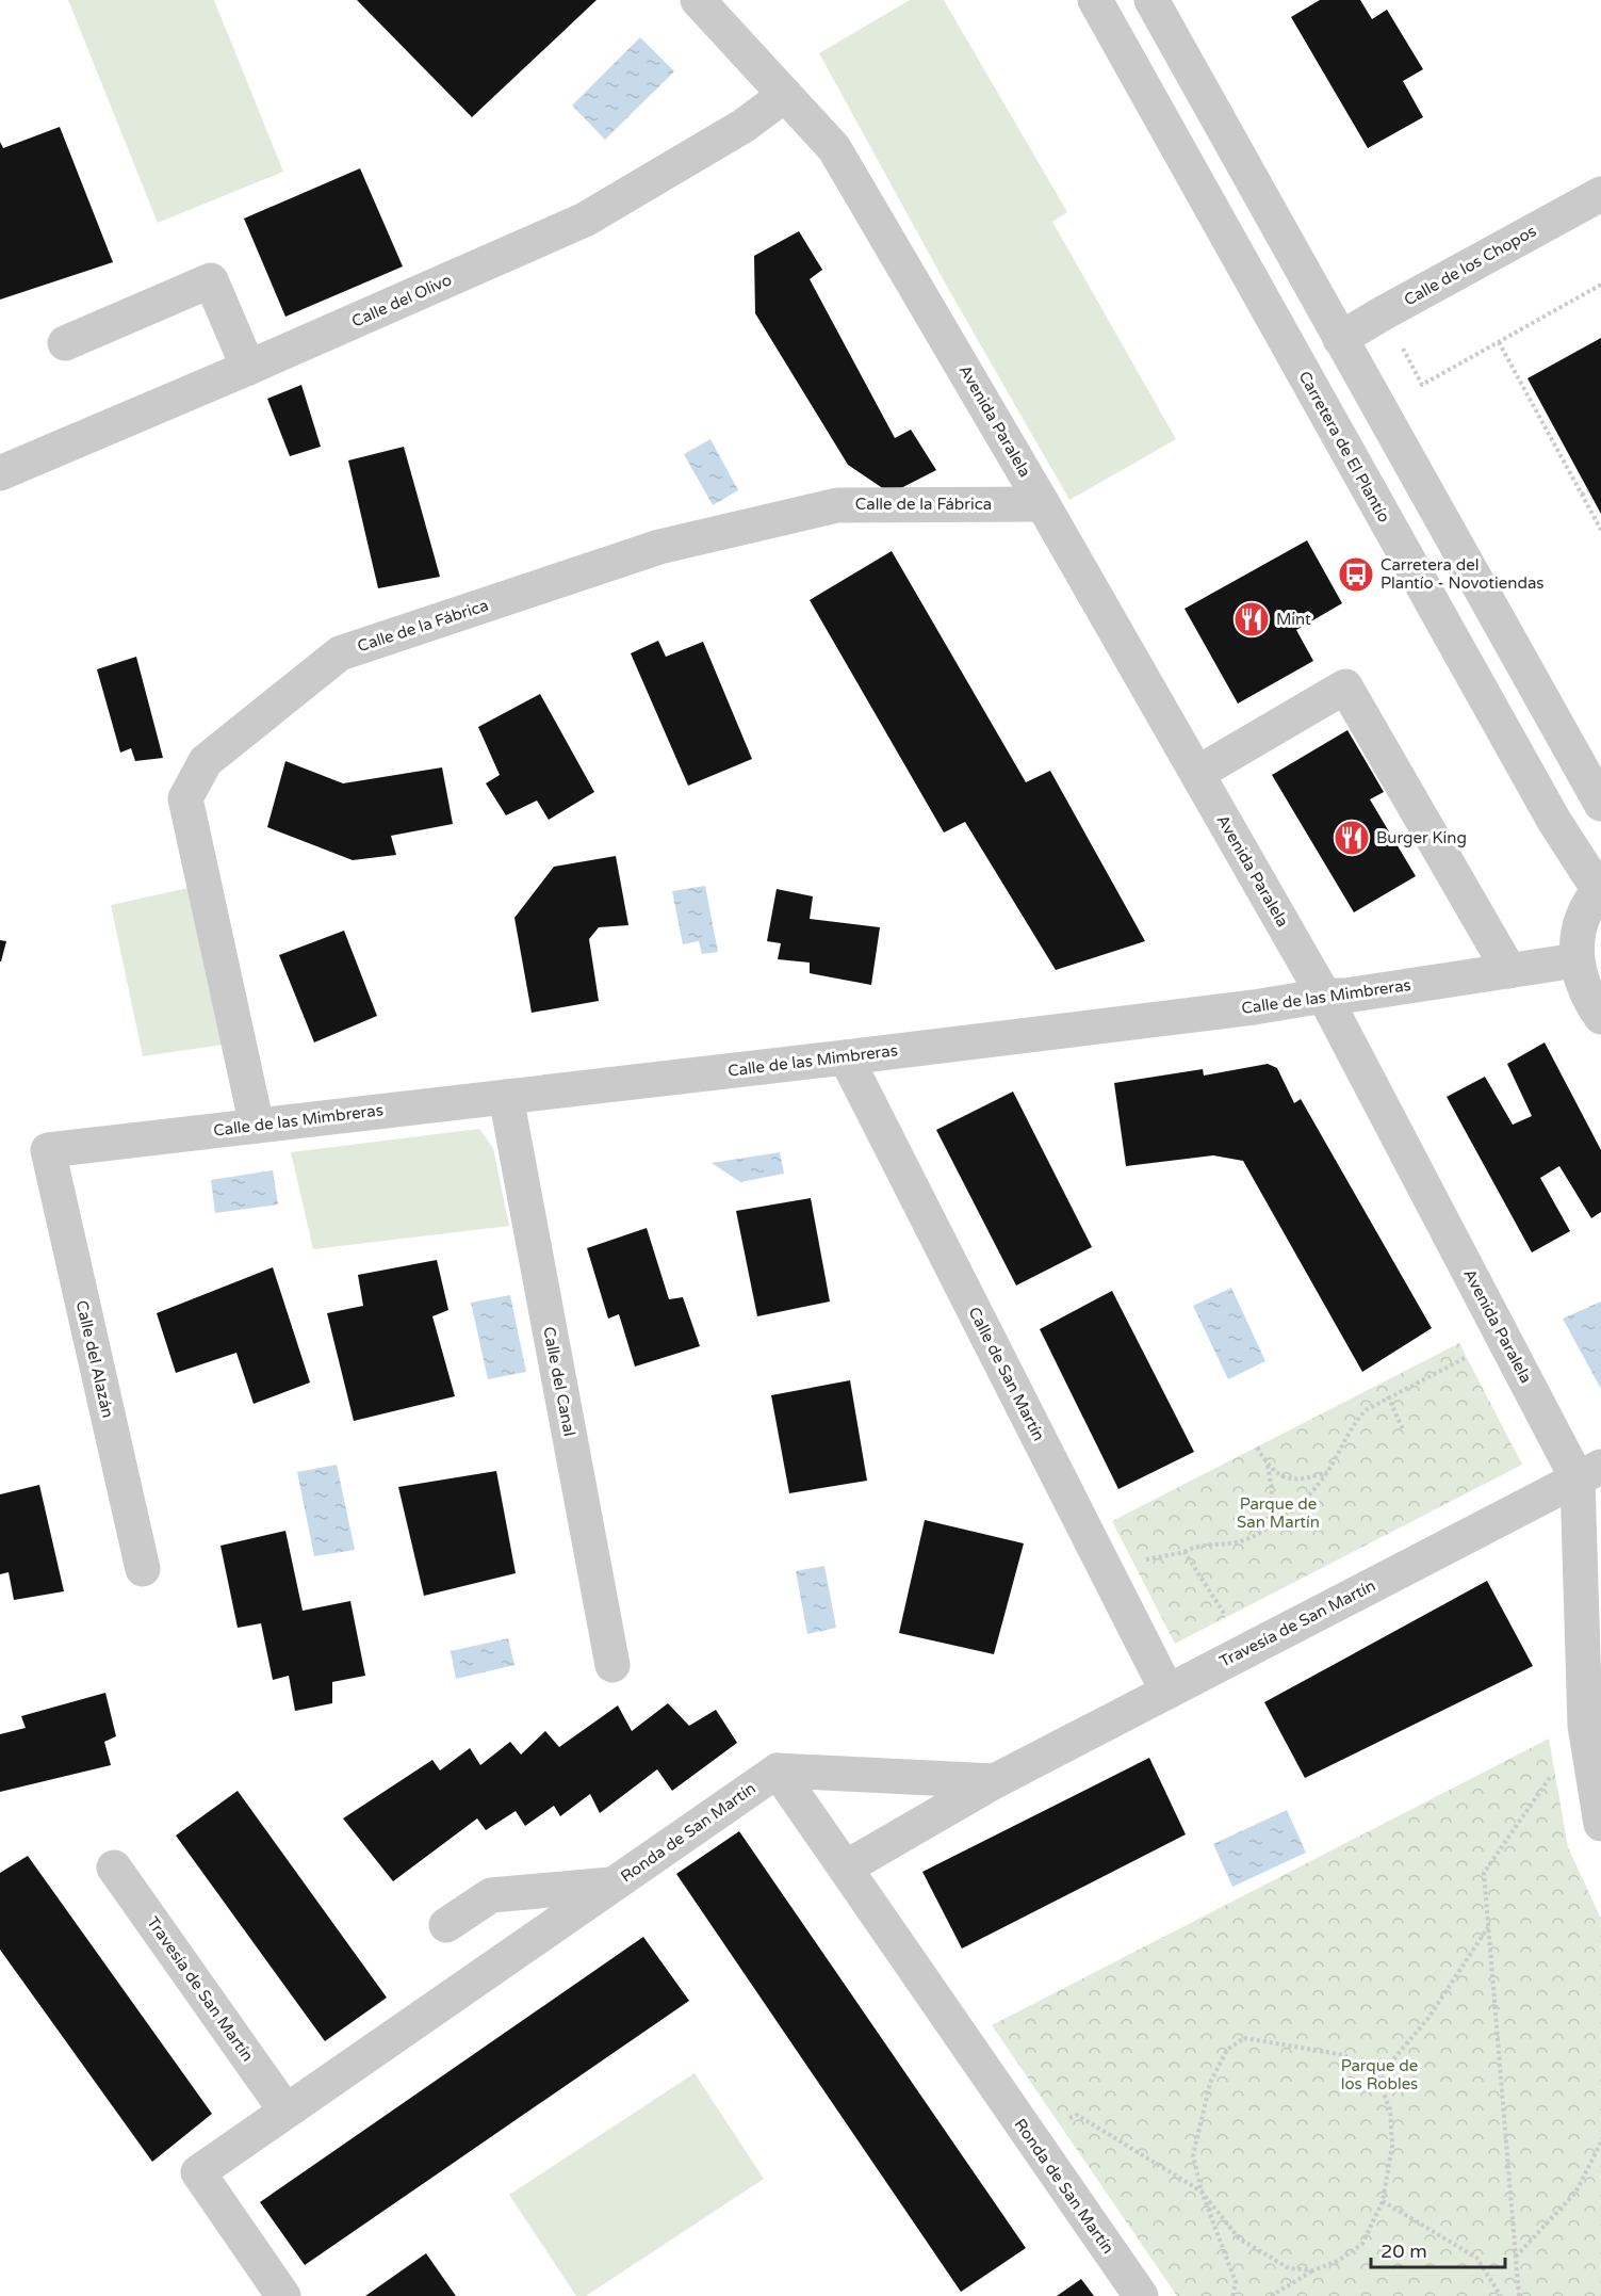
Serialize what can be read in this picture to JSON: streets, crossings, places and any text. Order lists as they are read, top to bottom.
{
  "streets": {
    "street": [
      "Calle de los Chopos",
      "Calle del Olivo",
      "Avenida Paralela",
      "Carretera de El Plantío",
      "Calle de la Fábrica",
      "Calle de las Mimbreras",
      "Calle del Alazán",
      "Calle de San Martín",
      "Calle del Canal",
      "Travesía de San Martín",
      "Ronda de San Martín"
    ]
  },
  "crossings": [
    ["Calle del Olivo", "Avenida Paralela"],
    ["Avenida Paralela", "Calle de la Fábrica"],
    ["Avenida Paralela", "Calle de las Mimbreras"],
    ["Avenida Paralela", "Travesía de San Martín"],
    ["Calle de la Fábrica", "Calle de las Mimbreras"],
    ["Calle de las Mimbreras", "Calle del Alazán"],
    ["Calle de las Mimbreras", "Calle de San Martín"],
    ["Calle de las Mimbreras", "Calle del Canal"],
    ["Calle de San Martín", "Travesía de San Martín"],
    ["Travesía de San Martín", "Ronda de San Martín"]
  ],
  "parks": ["Parque de San Martín", "Parque de los Robles"],
  "places": {
    "bus stop": ["Carretera del Plantío - Novotiendas"],
    "restaurant": ["Mint", "Burger King"]
  },
  "scale_bar": "20 m"
}
